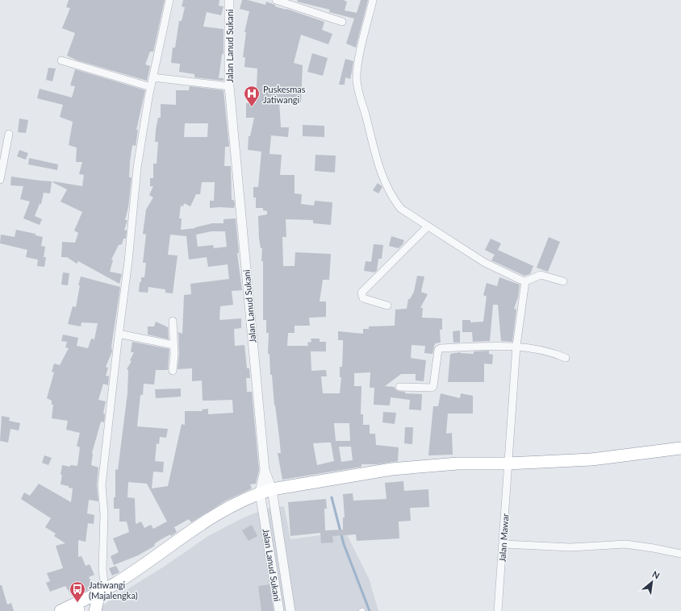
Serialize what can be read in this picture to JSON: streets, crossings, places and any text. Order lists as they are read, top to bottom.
{
  "streets": {
    "street": ["Jalan Lanud Sukani", "Jalan Mawar"]
  },
  "places": {
    "hospital": ["Puskesmas Jatiwangi"],
    "bus stop": ["Jatiwangi (Majalengka)"]
  },
  "north": "top right"
}
